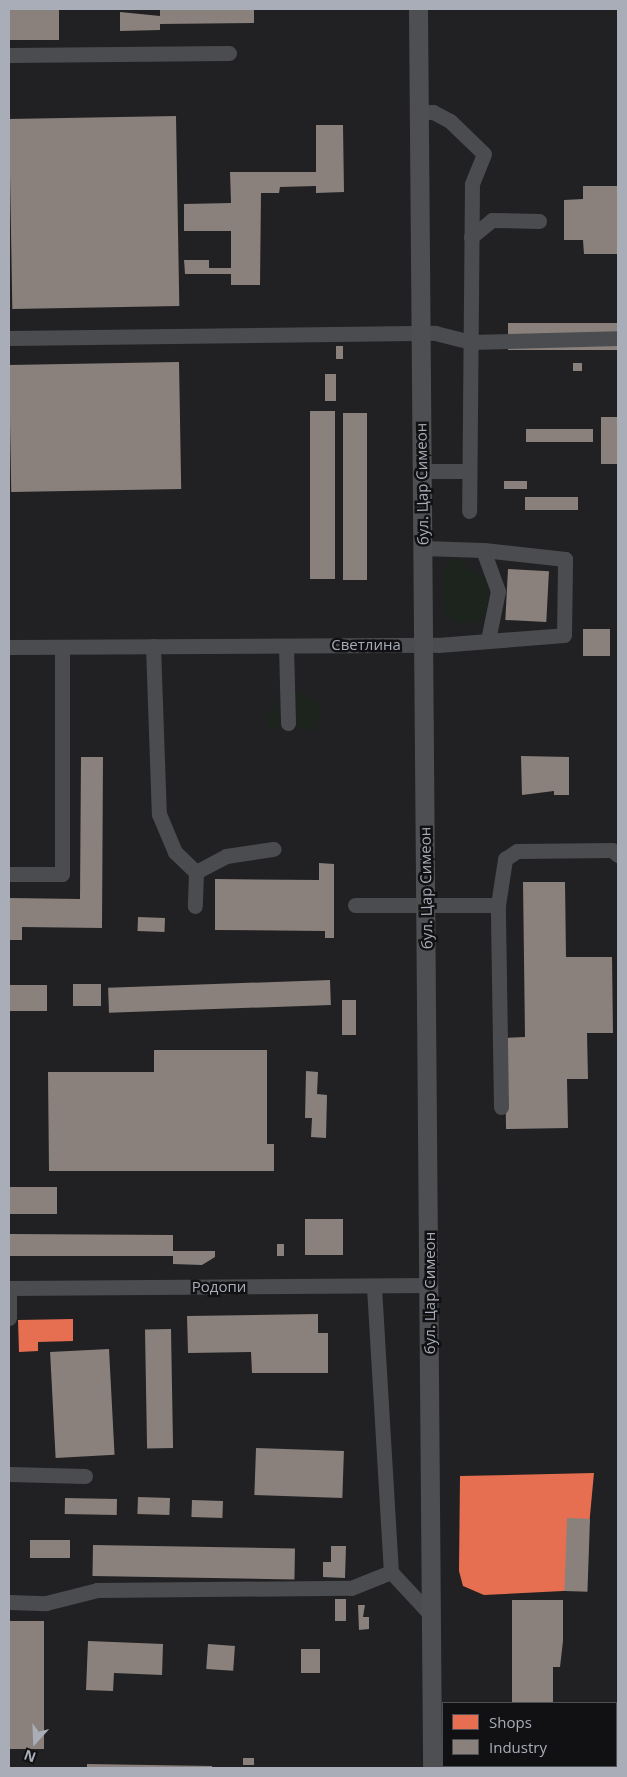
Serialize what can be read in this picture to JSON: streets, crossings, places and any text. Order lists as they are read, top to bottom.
{
  "streets": {
    "main road": ["бул. Цар Симеон"],
    "street": ["Светлина", "Родопи"]
  },
  "crossings": [
    ["бул. Цар Симеон", "Светлина"],
    ["бул. Цар Симеон", "Родопи"]
  ],
  "legend": ["Shops", "Industry"],
  "north": "bottom"
}
